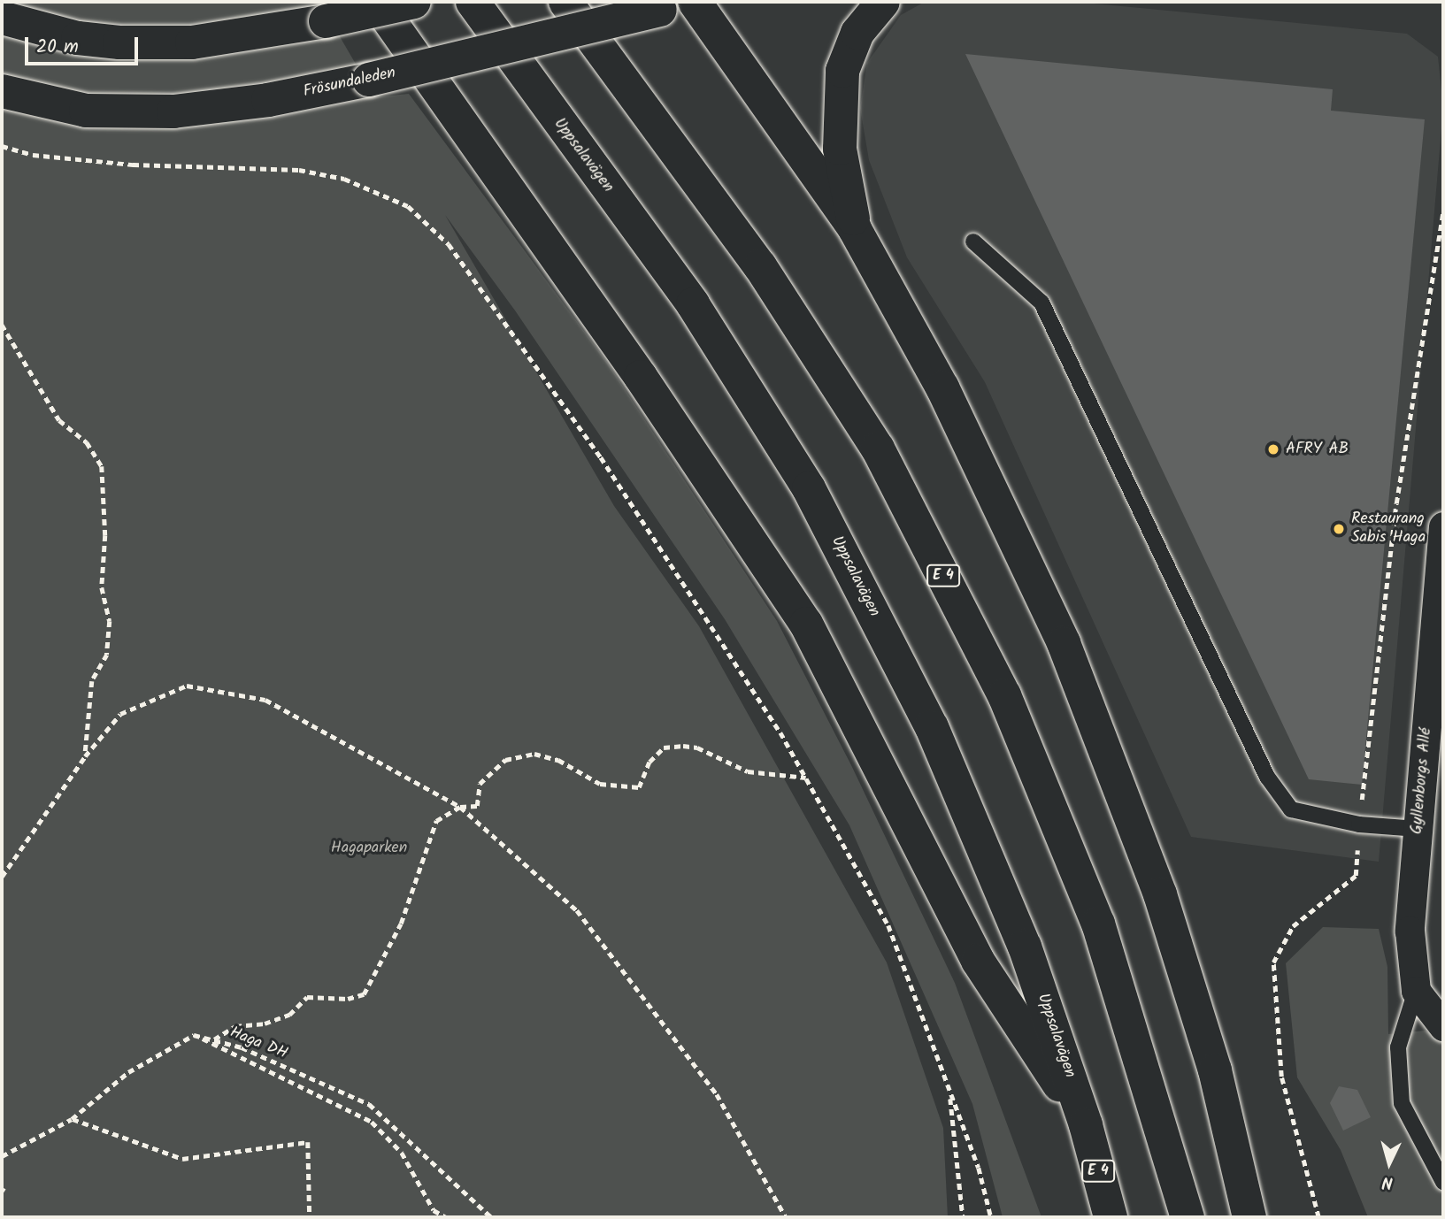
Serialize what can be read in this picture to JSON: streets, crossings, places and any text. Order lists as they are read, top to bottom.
{
  "streets": {
    "main road": ["Frösundaleden", "Uppsalavägen", "E 4"],
    "street": ["Gyllenborgs Allé"],
    "path": ["Haga DH"]
  },
  "parks": ["Hagaparken"],
  "places": ["AFRY AB", "Restaurang Sabis Haga"],
  "scale_bar": "20 m",
  "north": "bottom"
}
